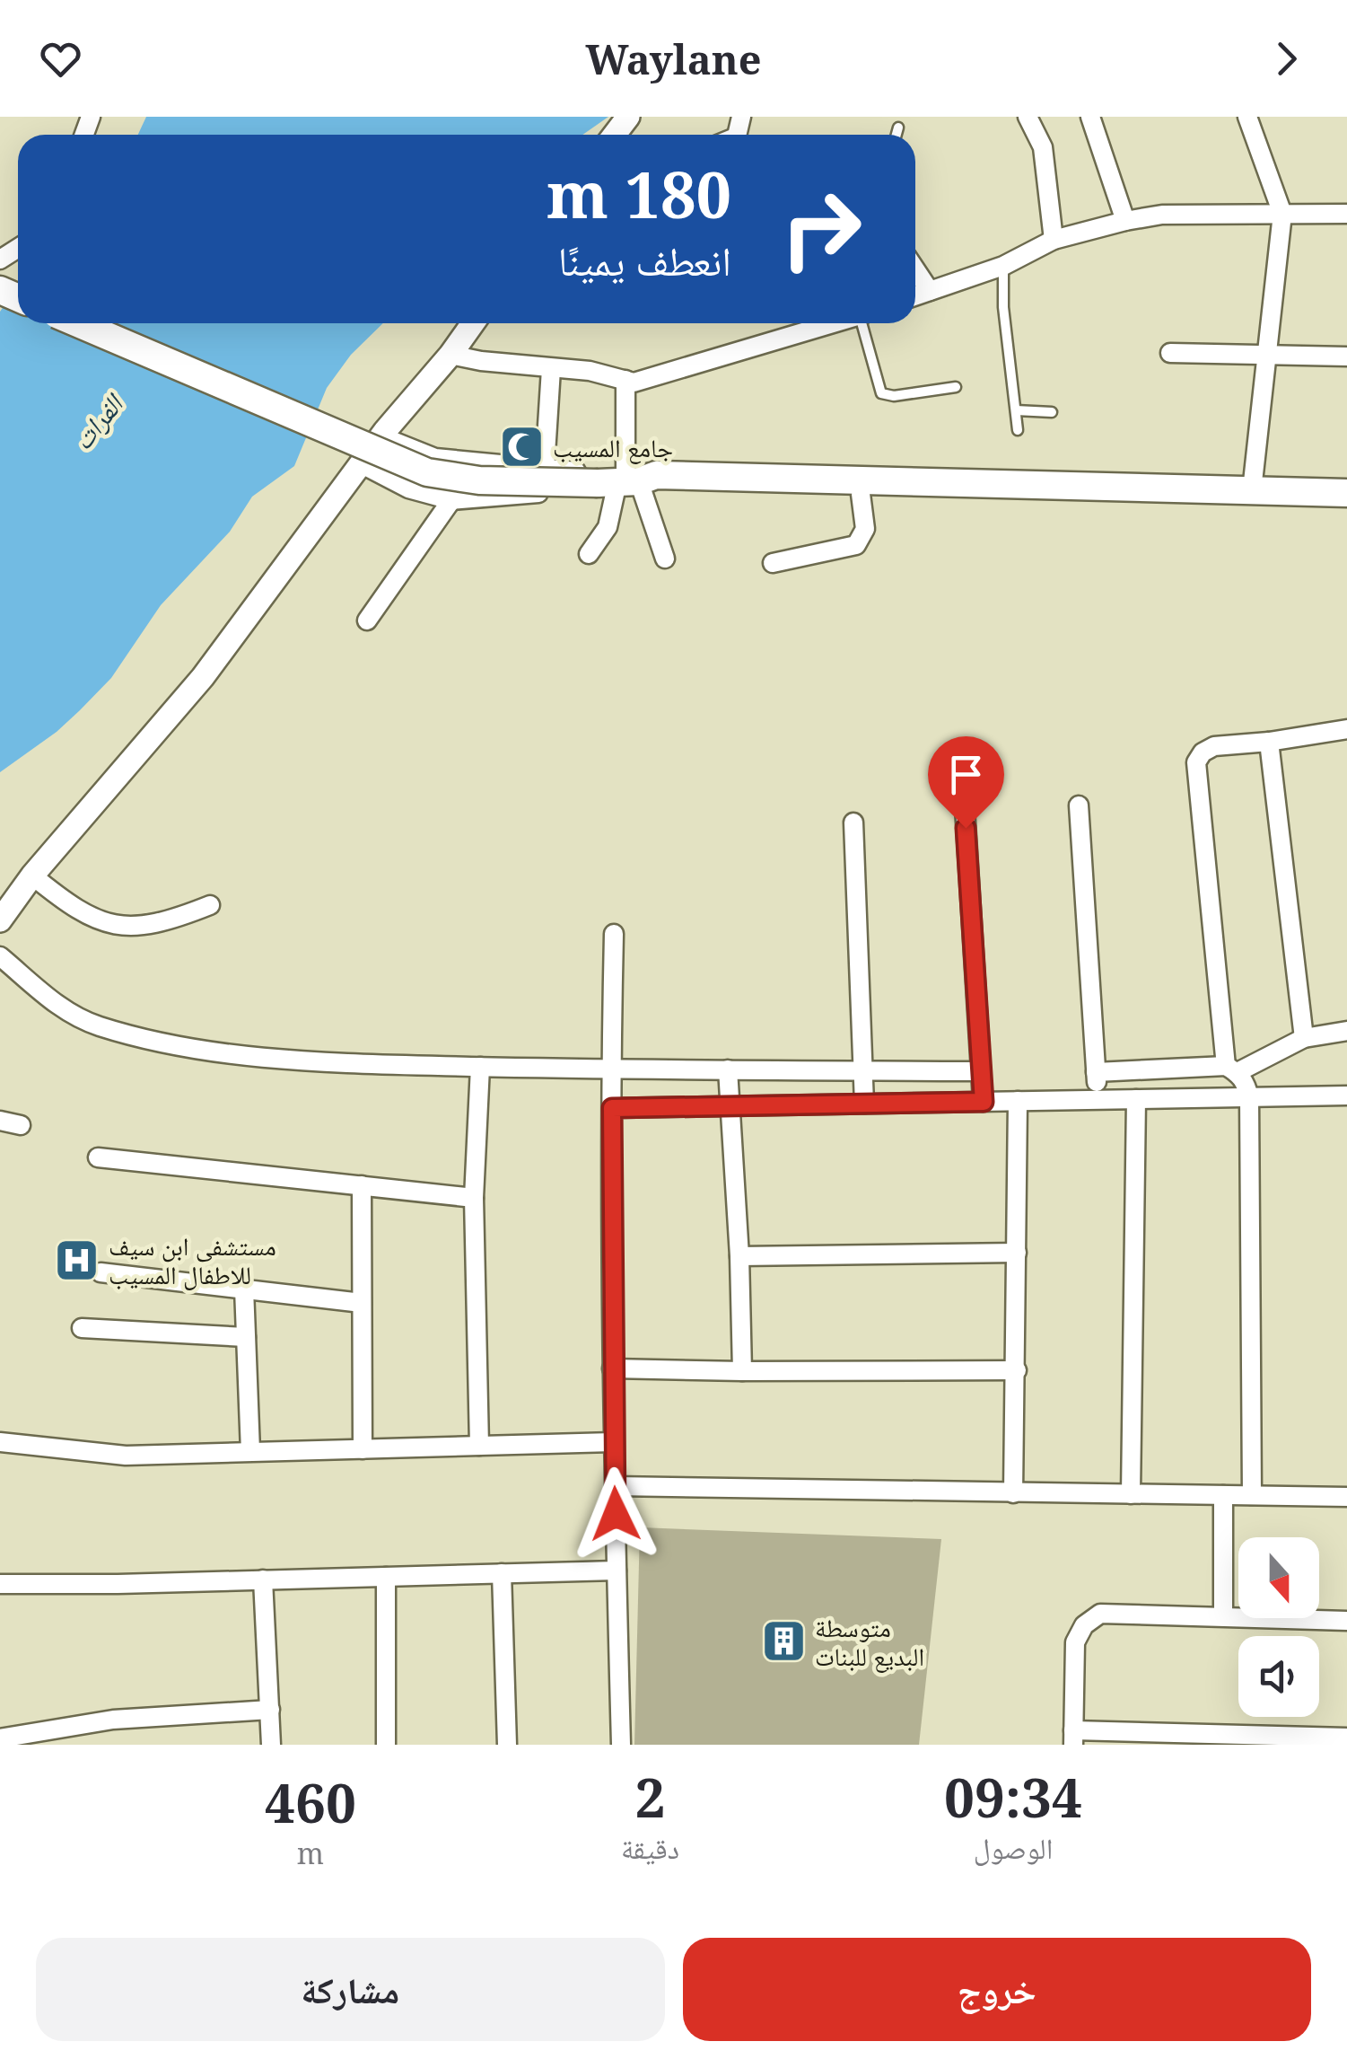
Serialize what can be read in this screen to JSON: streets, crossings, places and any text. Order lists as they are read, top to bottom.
{
  "water": ["الفرات"],
  "places": {
    "mosque": ["جامع المسيب"],
    "hospital": ["مستشفى ابن سيف للاطفال المسيب"],
    "building": ["متوسطة البديع للبنات"]
  },
  "north": "bottom",
  "page": {
    "header": "Waylane",
    "turn": ["180 m", "انعطف يمينًا"],
    "eta": [
      "09:34",
      "الوصول",
      "2",
      "دقيقة",
      "460",
      "m"
    ],
    "buttons": ["خروج", "مشاركة"]
  }
}
